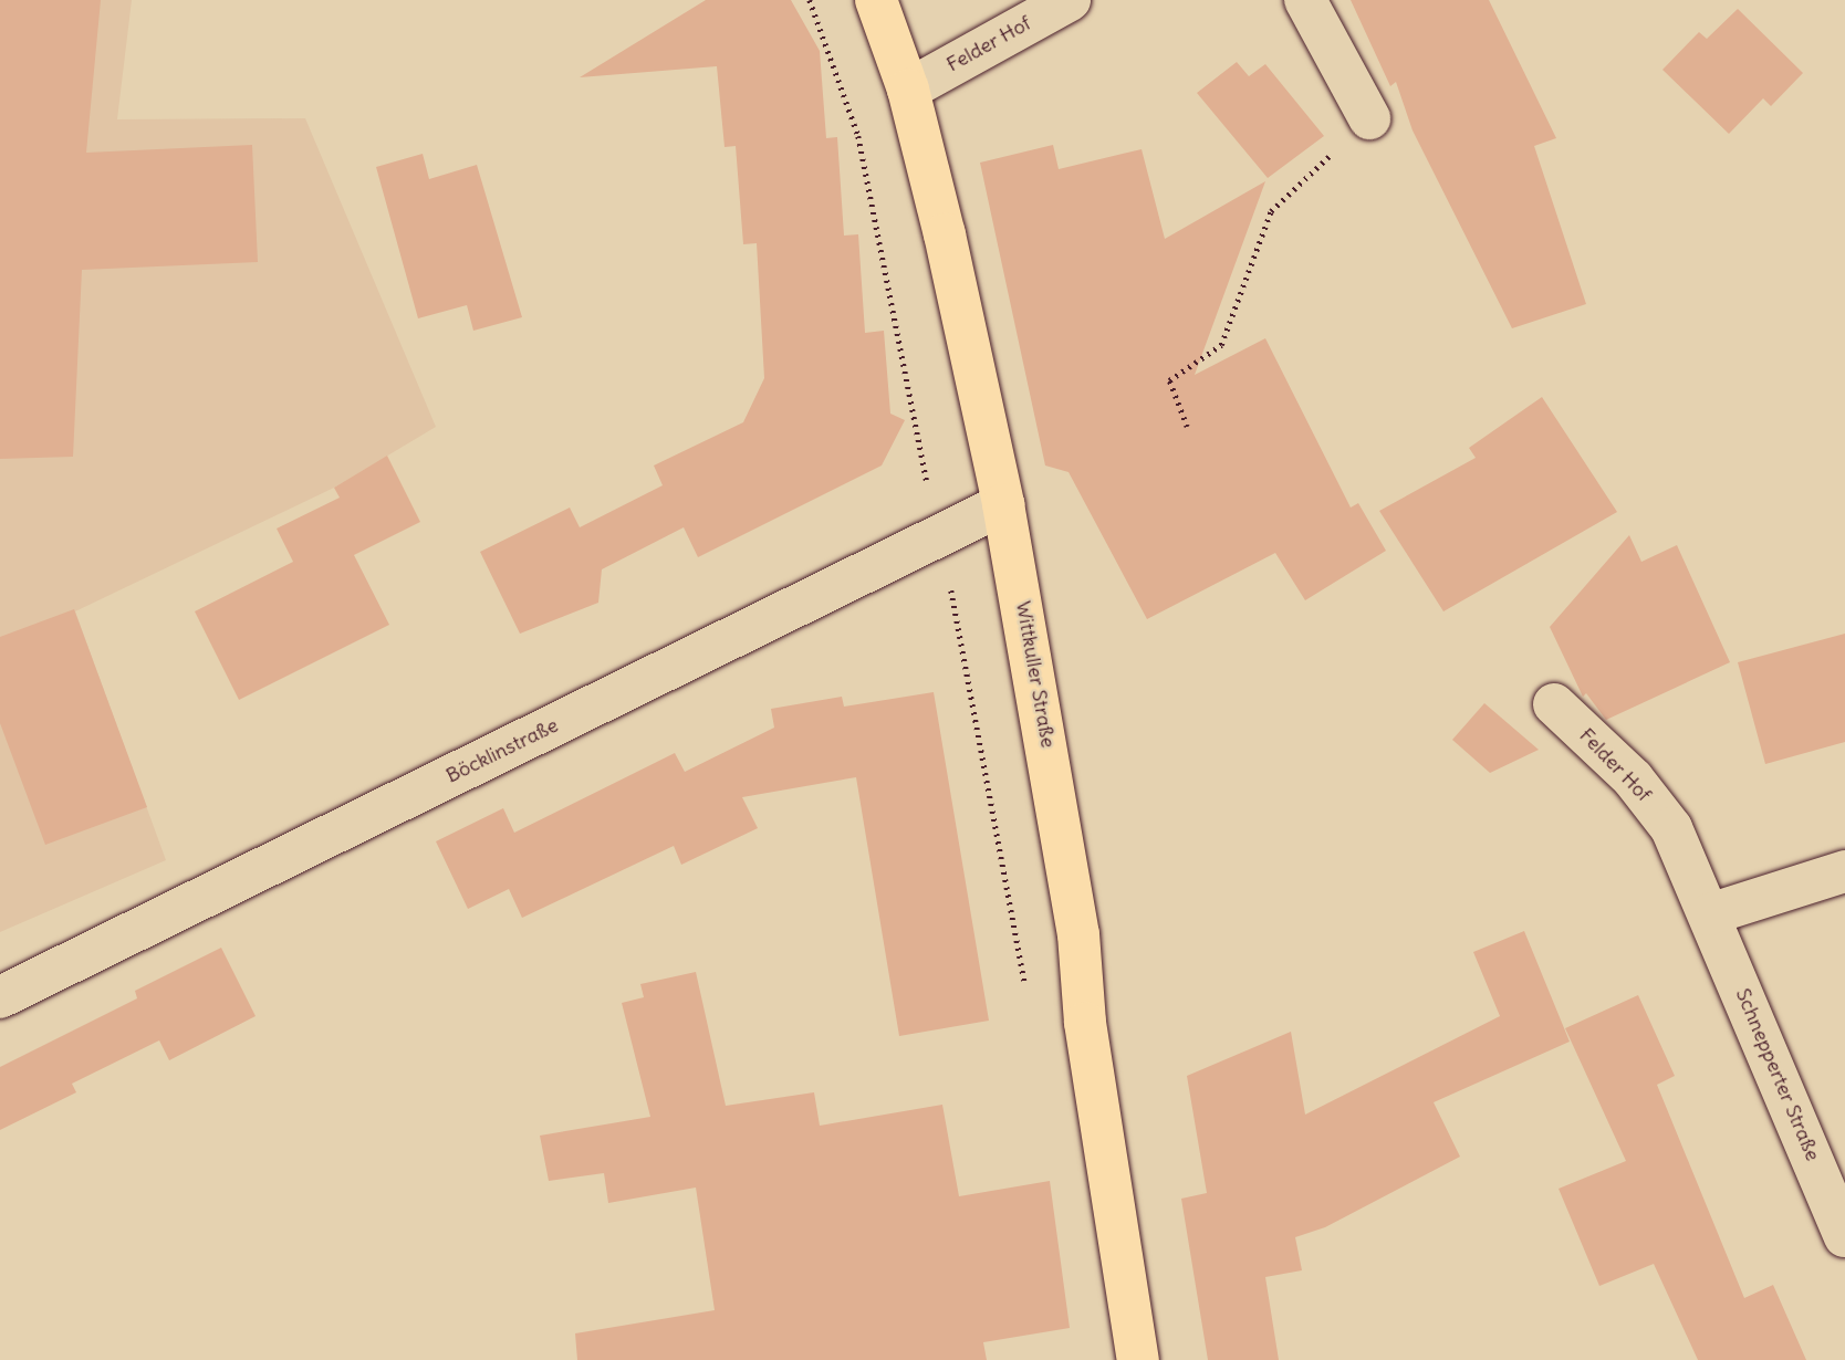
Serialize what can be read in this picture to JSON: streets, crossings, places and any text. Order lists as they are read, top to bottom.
{
  "streets": {
    "main road": ["Wittkuller Straße"],
    "street": ["Felder Hof", "Böcklinstraße", "Schnepperter Straße"]
  },
  "crossings": [
    ["Felder Hof", "Wittkuller Straße"],
    ["Felder Hof", "Schnepperter Straße"],
    ["Wittkuller Straße", "Böcklinstraße"]
  ]
}
